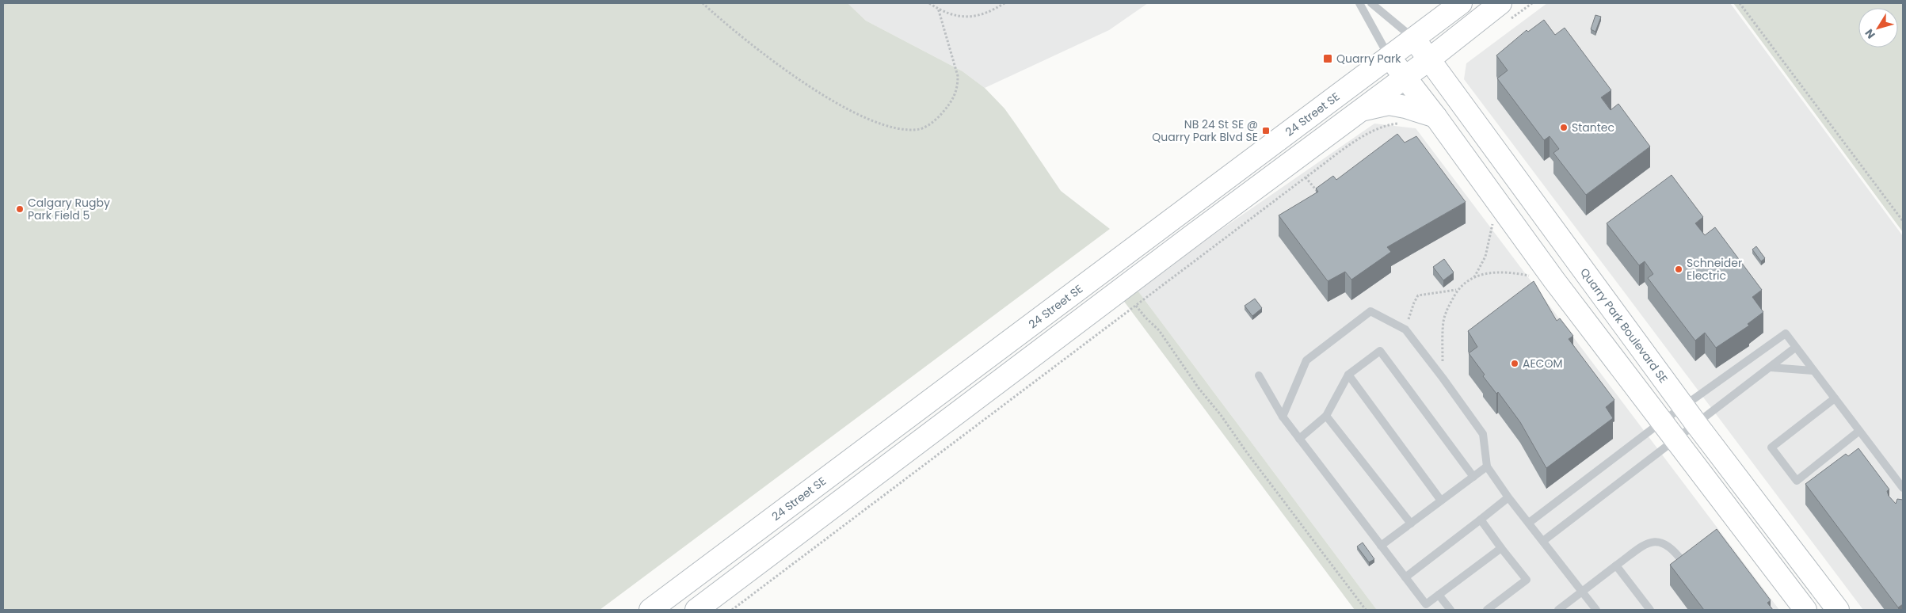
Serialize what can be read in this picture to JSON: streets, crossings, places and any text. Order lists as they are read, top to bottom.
{
  "streets": {
    "main road": ["24 Street SE", "Quarry Park Boulevard SE"]
  },
  "crossings": [
    ["24 Street SE", "Quarry Park Boulevard SE"]
  ],
  "places": {
    "transit": ["Quarry Park", "NB 24 St SE @ Quarry Park Blvd SE"],
    "other": [
      "Stantec",
      "Calgary Rugby Park Field 5",
      "Schneider Electric",
      "AECOM"
    ]
  },
  "north": "bottom left"
}
